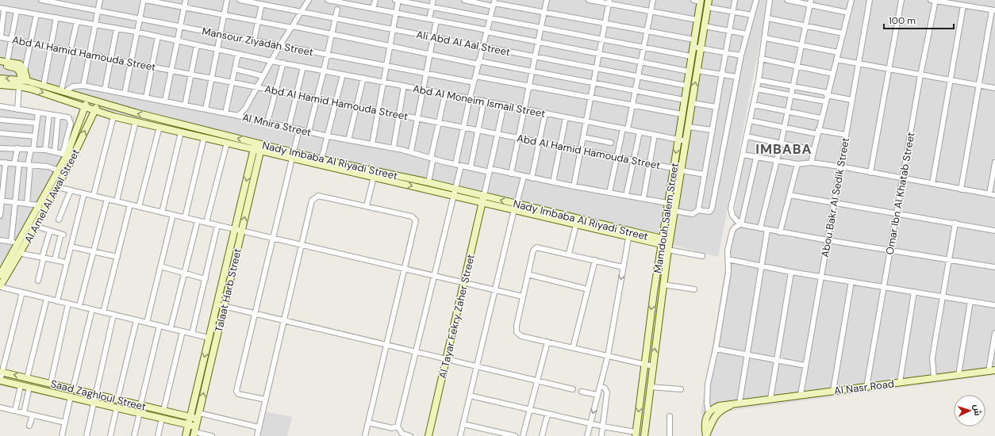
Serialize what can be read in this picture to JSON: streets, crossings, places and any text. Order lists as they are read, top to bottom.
{
  "streets": {
    "main road": [
      "Nady Imbaba Al Riyadi Street",
      "Al Amel Al Awal Street",
      "Mamdouh Salem Street",
      "Talaat Harb Street",
      "Al Tayar Fekry Zaher Street",
      "Al Nasr Road",
      "Saad Zaghloul Street"
    ],
    "street": [
      "Mansour Ziyadah Street",
      "Ali Abd Al Aal Street",
      "Abd Al Hamid Hamouda Street",
      "Abd Al Moneim Ismail Street",
      "Al Mnira Street",
      "Omar Ibn Al Khatab Street",
      "Abou Bakr Al Sedik Street"
    ]
  },
  "crossings": [
    ["Ali Abd Al Aal Street", "Mamdouh Salem Street"],
    ["Abd Al Hamid Hamouda Street", "Mamdouh Salem Street"],
    ["Abd Al Moneim Ismail Street", "Mamdouh Salem Street"],
    ["Al Mnira Street", "Nady Imbaba Al Riyadi Street"],
    ["Al Mnira Street", "Mamdouh Salem Street"],
    ["Nady Imbaba Al Riyadi Street", "Al Amel Al Awal Street"],
    ["Nady Imbaba Al Riyadi Street", "Mamdouh Salem Street"],
    ["Nady Imbaba Al Riyadi Street", "Talaat Harb Street"],
    ["Nady Imbaba Al Riyadi Street", "Al Tayar Fekry Zaher Street"],
    ["Omar Ibn Al Khatab Street", "Al Nasr Road"],
    ["Abou Bakr Al Sedik Street", "Al Nasr Road"],
    ["Talaat Harb Street", "Saad Zaghloul Street"]
  ],
  "districts": ["IMBABA"],
  "scale_bar": "100 m",
  "north": "right"
}
